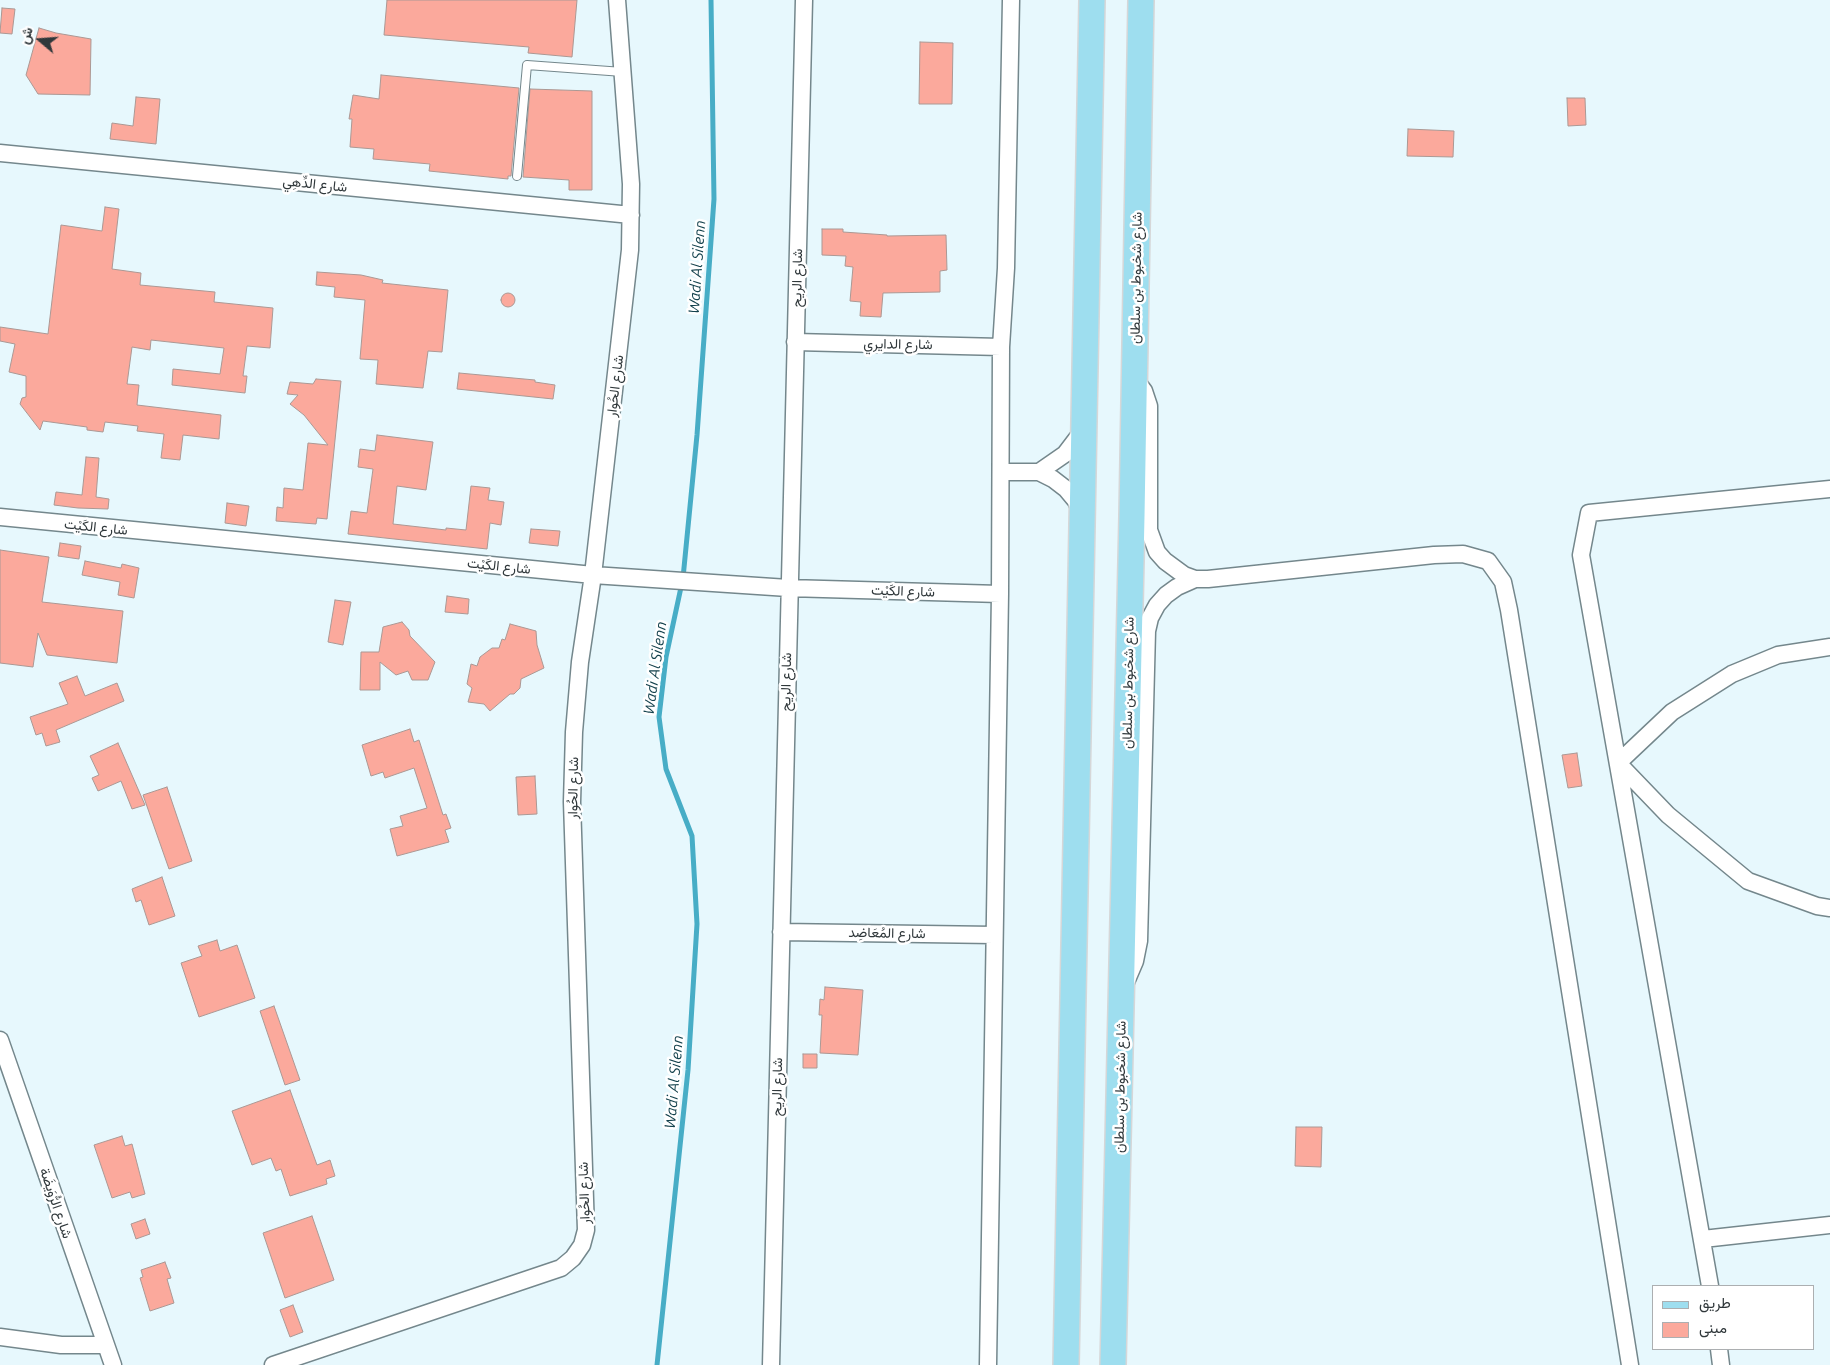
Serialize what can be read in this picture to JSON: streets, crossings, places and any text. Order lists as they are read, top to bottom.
{
  "streets": {
    "main road": ["شارع شخبوط بن سلطان"],
    "street": [
      "شارع الدِّهِي",
      "شارع الريح",
      "شارع الدايري",
      "شارع الحُوار",
      "شارع الكَيْت",
      "شارع المُعَاضِد",
      "شارع الرُّوَيضَة"
    ]
  },
  "crossings": [
    ["شارع الدِّهِي", "شارع الحُوار"],
    ["شارع الريح", "شارع الدايري"],
    ["شارع الريح", "شارع الكَيْت"],
    ["شارع الريح", "شارع المُعَاضِد"],
    ["شارع الحُوار", "شارع الكَيْت"]
  ],
  "water": ["Wadi Al Silenn"],
  "legend": ["طريق", "مبنى"],
  "north": "left"
}
